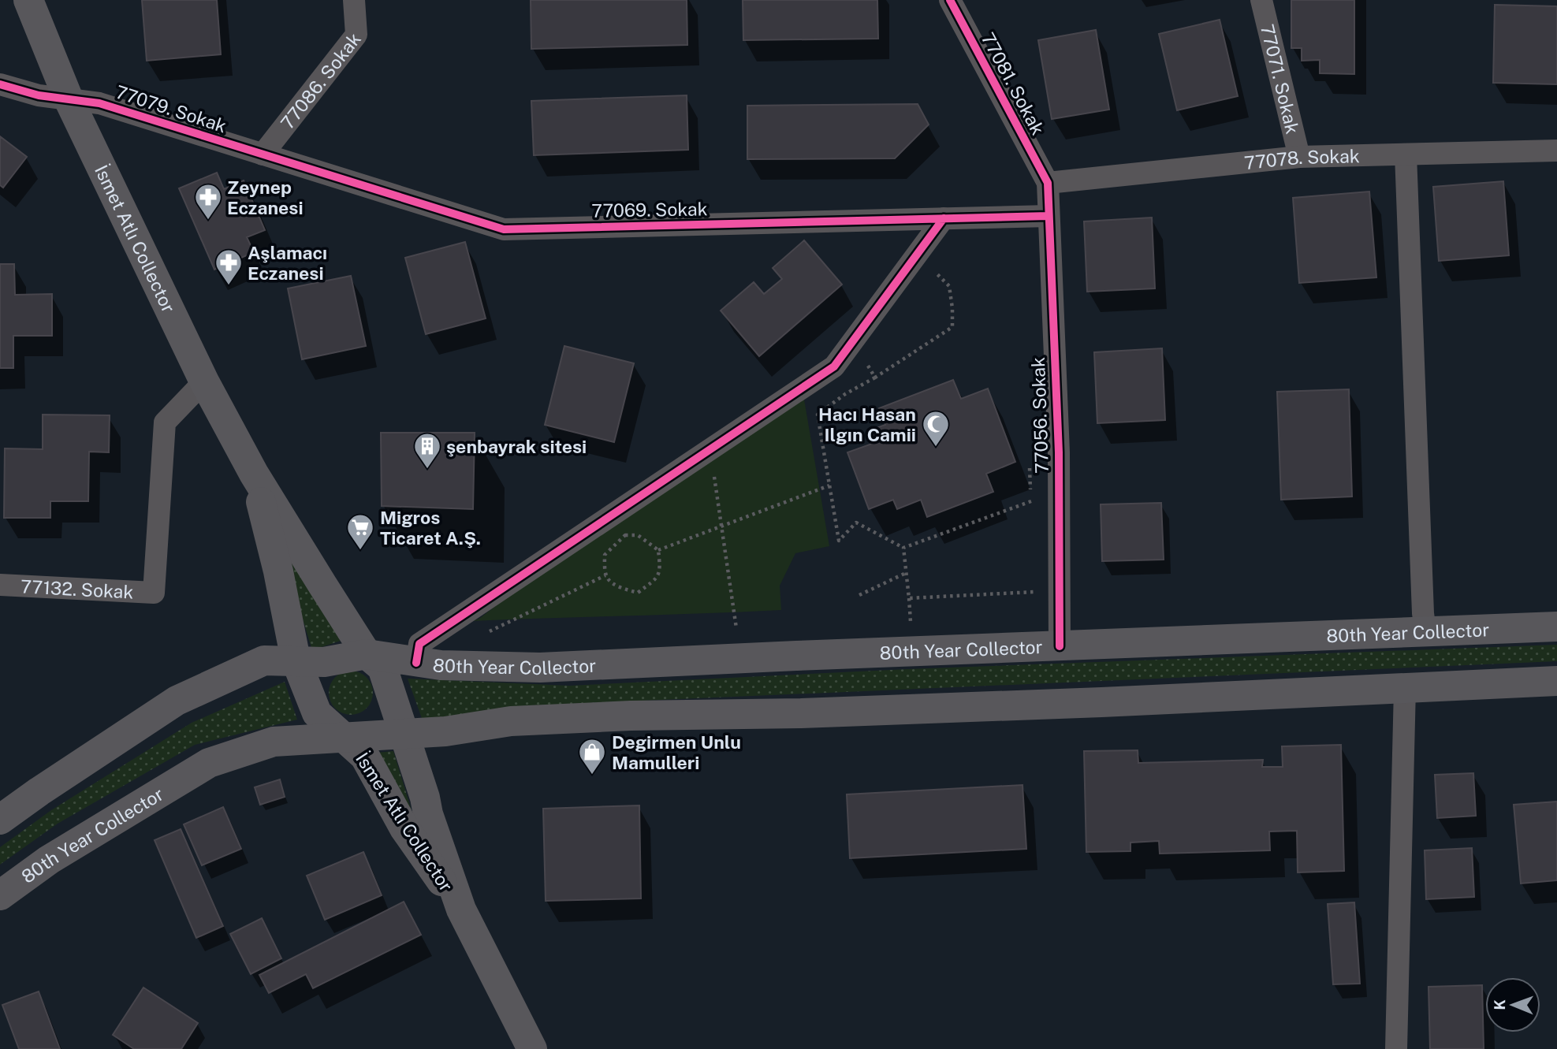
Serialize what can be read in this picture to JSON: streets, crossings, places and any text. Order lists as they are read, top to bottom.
{
  "streets": {
    "main road": ["İsmet Atlı Collector", "80th Year Collector"],
    "street": [
      "77071. Sokak",
      "77086. Sokak",
      "77081. Sokak",
      "77079. Sokak",
      "77078. Sokak",
      "77069. Sokak",
      "77056. Sokak",
      "77132. Sokak"
    ]
  },
  "crossings": [
    ["77071. Sokak", "77078. Sokak"],
    ["77086. Sokak", "77079. Sokak"],
    ["77086. Sokak", "77069. Sokak"],
    ["77081. Sokak", "77078. Sokak"],
    ["77081. Sokak", "77056. Sokak"],
    ["77079. Sokak", "77069. Sokak"],
    ["77079. Sokak", "İsmet Atlı Collector"],
    ["77078. Sokak", "77056. Sokak"],
    ["77069. Sokak", "77056. Sokak"],
    ["İsmet Atlı Collector", "77132. Sokak"],
    ["İsmet Atlı Collector", "80th Year Collector"],
    ["77056. Sokak", "80th Year Collector"]
  ],
  "places": {
    "pharmacy": ["Zeynep Eczanesi", "Aşlamacı Eczanesi"],
    "mosque": ["Hacı Hasan Ilgın Camii"],
    "building": ["şenbayrak sitesi"],
    "supermarket": ["Migros Ticaret A.Ş."],
    "shop": ["Degirmen Unlu Mamulleri"]
  },
  "north": "left"
}
